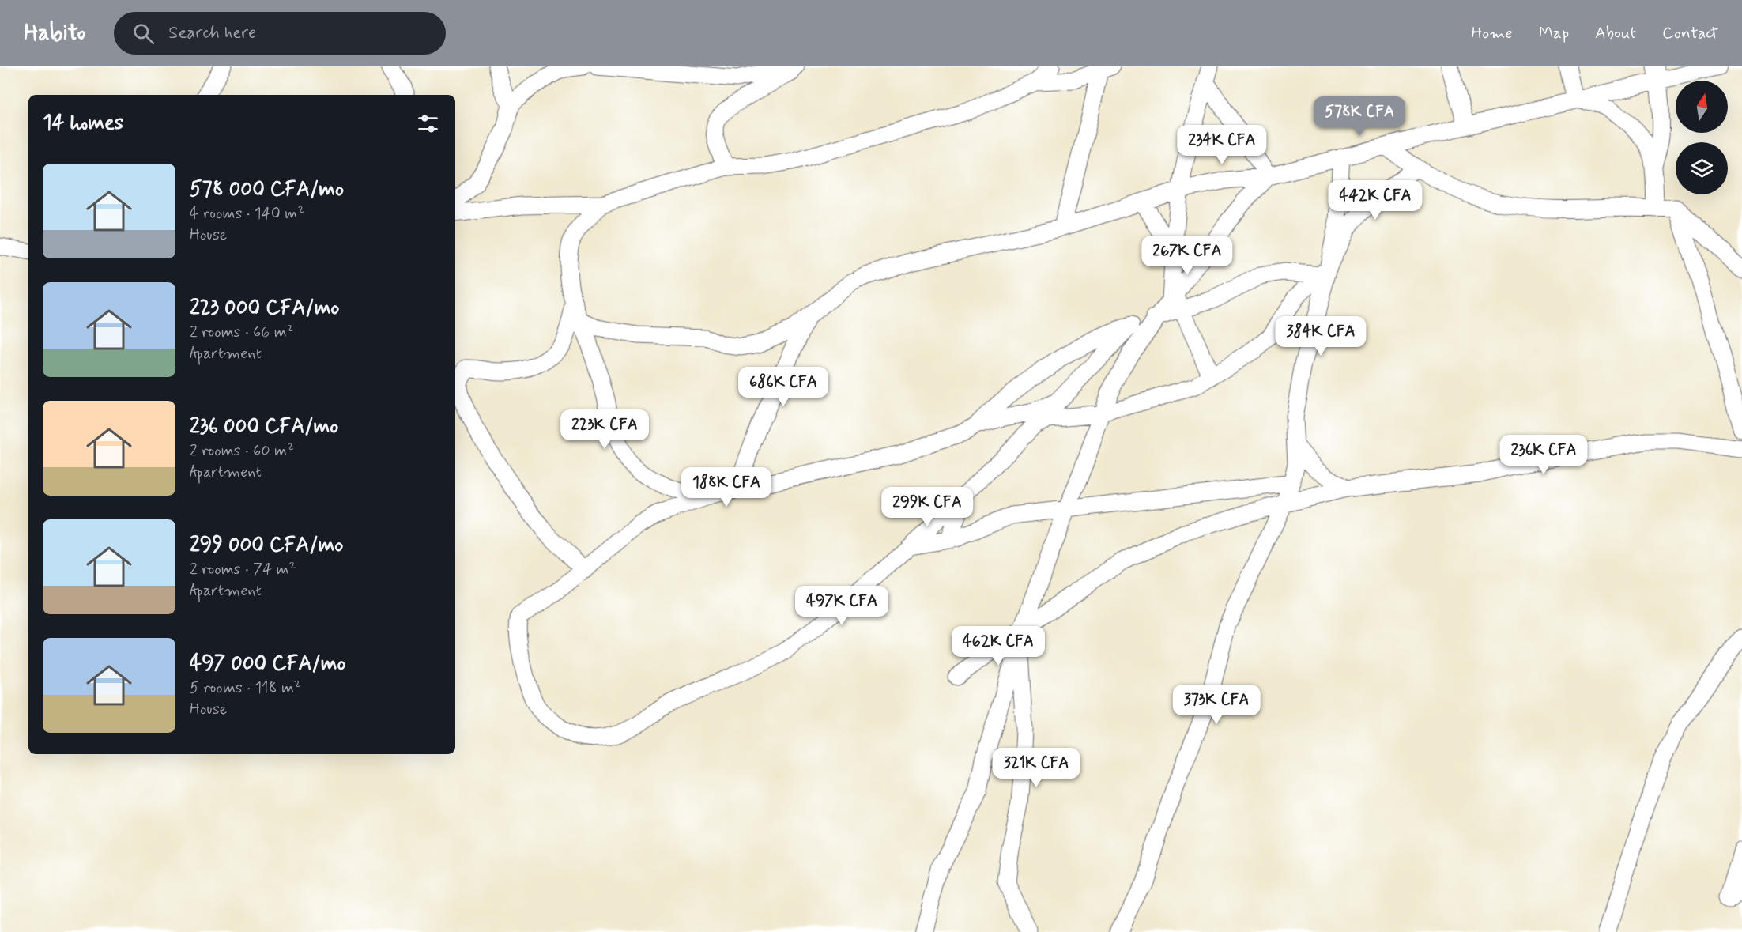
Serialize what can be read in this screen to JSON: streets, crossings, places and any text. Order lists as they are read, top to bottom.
{
  "north": "top",
  "page": {
    "header": "Habito",
    "search": "Search here",
    "nav": [
      "Home",
      "Map",
      "About",
      "Contact"
    ],
    "heading": "14 homes",
    "price": [
      "578K CFA",
      "234K CFA",
      "442K CFA",
      "267K CFA",
      "384K CFA",
      "686K CFA",
      "223K CFA",
      "236K CFA",
      "188K CFA",
      "299K CFA",
      "497K CFA",
      "462K CFA",
      "373K CFA",
      "321K CFA"
    ],
    "list": [
      {
        "name": "578 000 CFA/mo",
        "note": "4 rooms · 140 m² · House"
      },
      {
        "name": "223 000 CFA/mo",
        "note": "2 rooms · 66 m² · Apartment"
      },
      {
        "name": "236 000 CFA/mo",
        "note": "2 rooms · 60 m² · Apartment"
      },
      {
        "name": "299 000 CFA/mo",
        "note": "2 rooms · 74 m² · Apartment"
      },
      {
        "name": "497 000 CFA/mo",
        "note": "5 rooms · 118 m² · House"
      }
    ]
  }
}
